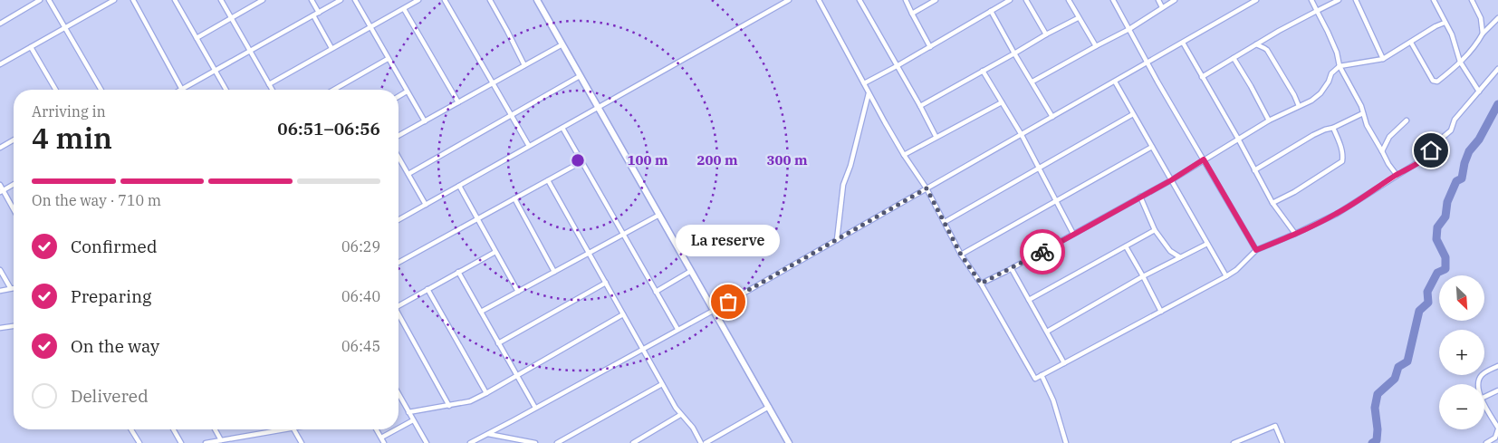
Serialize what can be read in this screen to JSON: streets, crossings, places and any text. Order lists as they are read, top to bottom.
{
  "places": ["La reserve"],
  "north": "bottom right",
  "page": {
    "heading": ["4 min", "Arriving in", "06:51–06:56"],
    "bar": "On the way · 710 m",
    "list": [
      ["Confirmed", "06:29"],
      ["Preparing", "06:40"],
      ["On the way", "06:45"],
      "Delivered"
    ],
    "bubble": "La reserve",
    "map_buttons": ["+", "−"]
  },
  "rings": ["100 m", "200 m", "300 m"]
}
